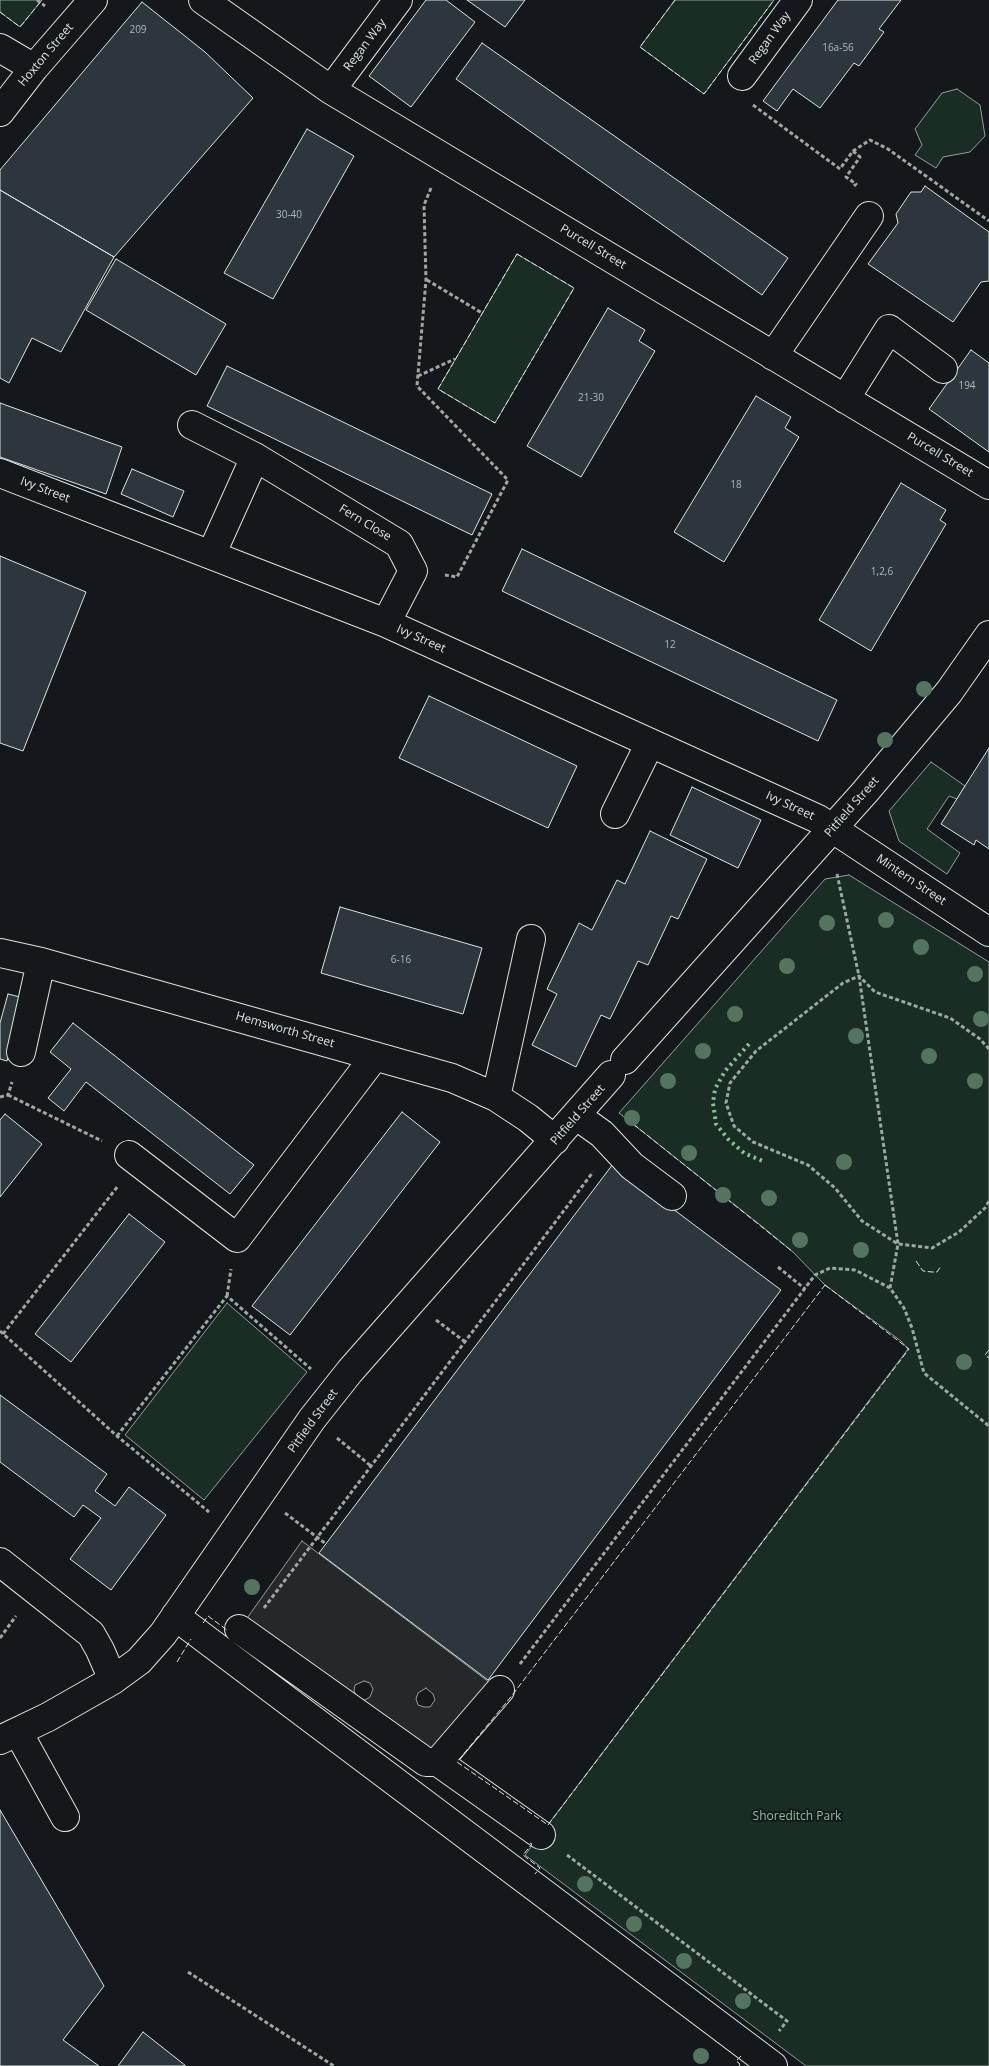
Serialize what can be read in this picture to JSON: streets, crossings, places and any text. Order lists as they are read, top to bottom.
{
  "streets": {
    "street": [
      "Regan Way",
      "Hoxton Street",
      "Purcell Street",
      "Ivy Street",
      "Fern Close",
      "Pitfield Street",
      "Mintern Street",
      "Hemsworth Street"
    ]
  },
  "crossings": [
    ["Regan Way", "Purcell Street"],
    ["Ivy Street", "Pitfield Street"],
    ["Ivy Street", "Mintern Street"],
    ["Pitfield Street", "Mintern Street"],
    ["Pitfield Street", "Hemsworth Street"]
  ],
  "parks": ["Shoreditch Park"],
  "house_numbers": [
    "209",
    "16a-56",
    "30-40",
    "194",
    "21-30",
    "18",
    "1,2,6",
    "12",
    "6-16"
  ]
}
